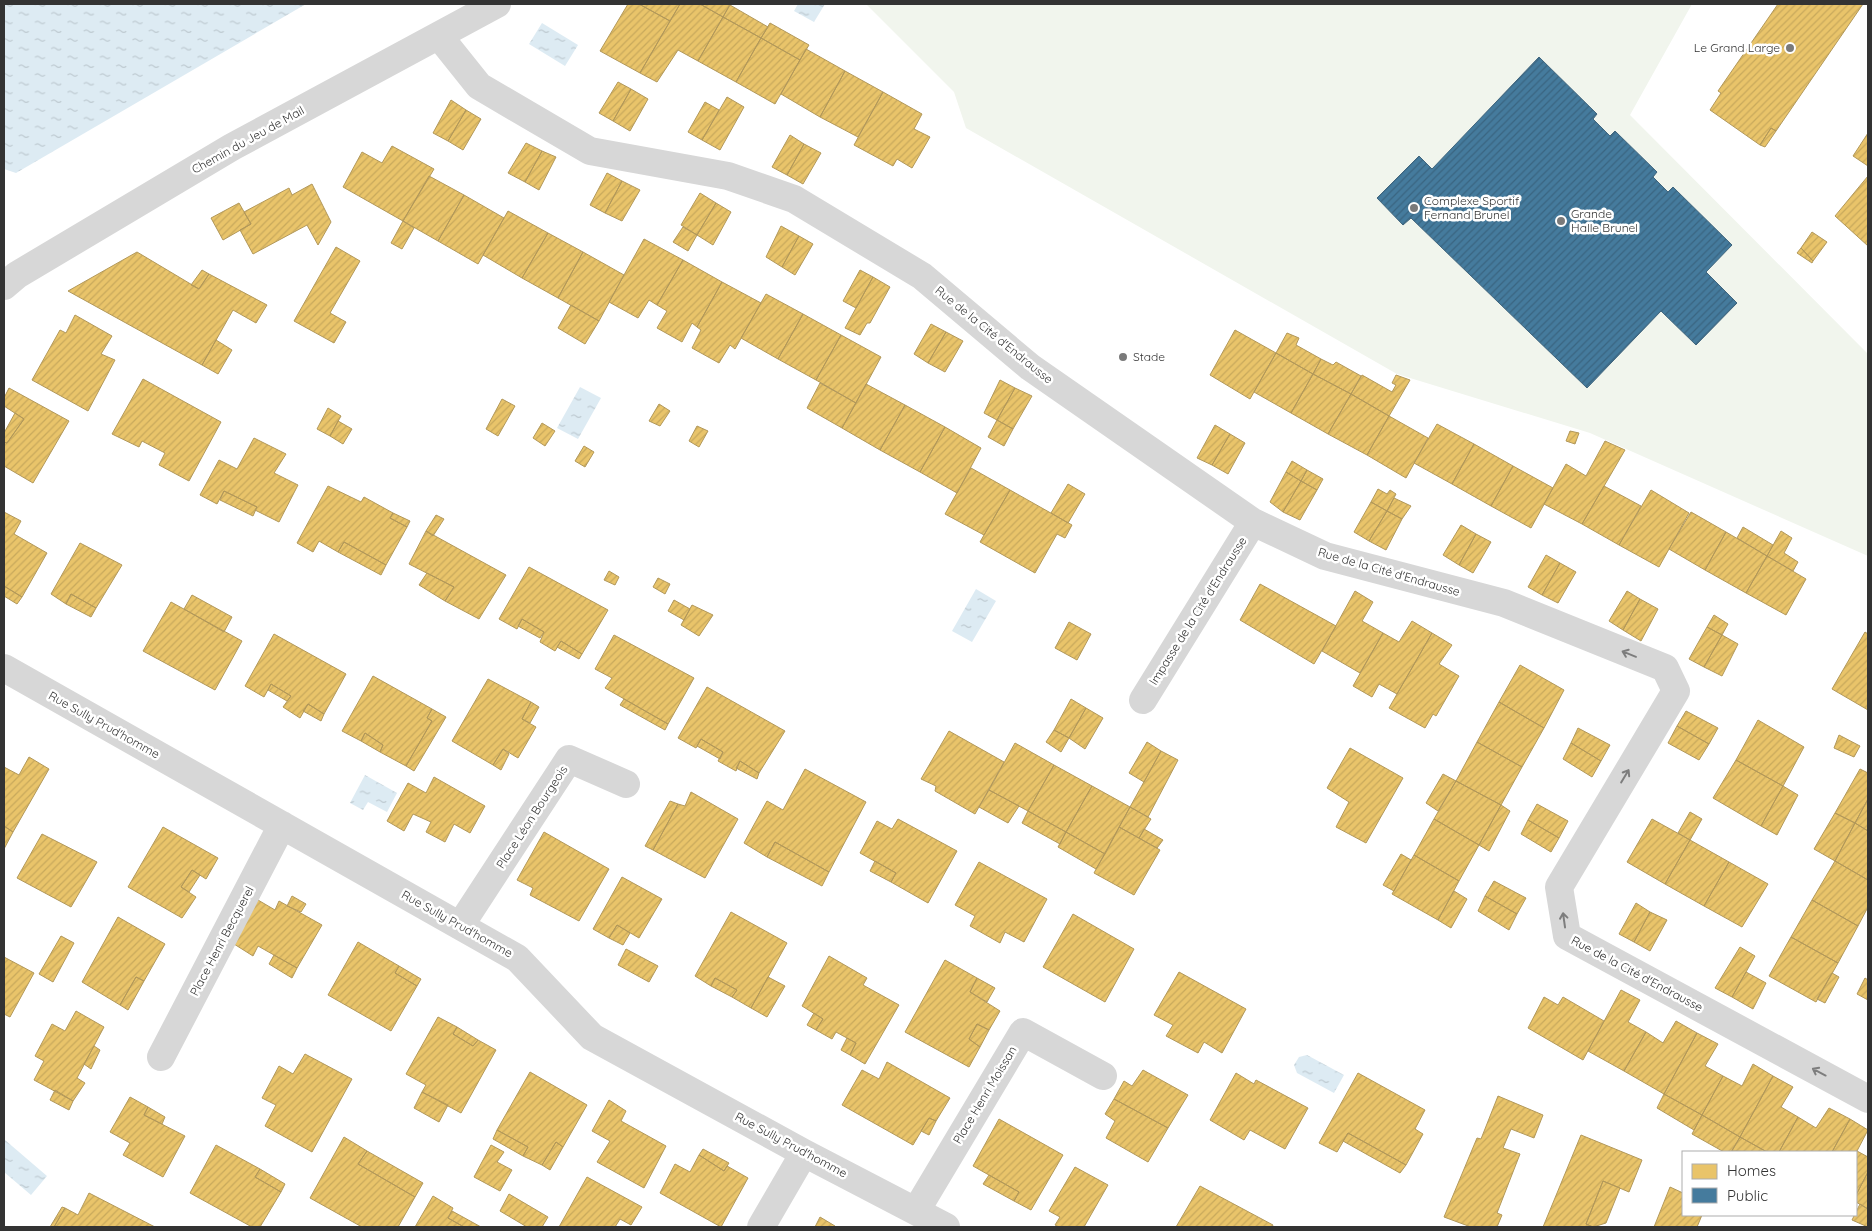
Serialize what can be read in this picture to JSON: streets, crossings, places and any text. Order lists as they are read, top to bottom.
{
  "streets": {
    "street": [
      "Chemin du Jeu de Mail",
      "Rue de la Cité d'Endrausse",
      "Impasse de la Cité d'Endrausse",
      "Rue Sully Prud'homme",
      "Place Léon Bourgeois",
      "Place Henri Becquerel",
      "Place Henri Moissan"
    ]
  },
  "crossings": [
    ["Chemin du Jeu de Mail", "Rue de la Cité d'Endrausse"],
    ["Rue de la Cité d'Endrausse", "Impasse de la Cité d'Endrausse"],
    ["Rue Sully Prud'homme", "Place Léon Bourgeois"],
    ["Rue Sully Prud'homme", "Place Henri Becquerel"],
    ["Rue Sully Prud'homme", "Place Henri Moissan"]
  ],
  "places": [
    "Le Grand Large",
    "Complexe Sportif Fernand Brunel",
    "Grande Halle Brunel",
    "Stade"
  ],
  "legend": ["Homes", "Public"]
}
